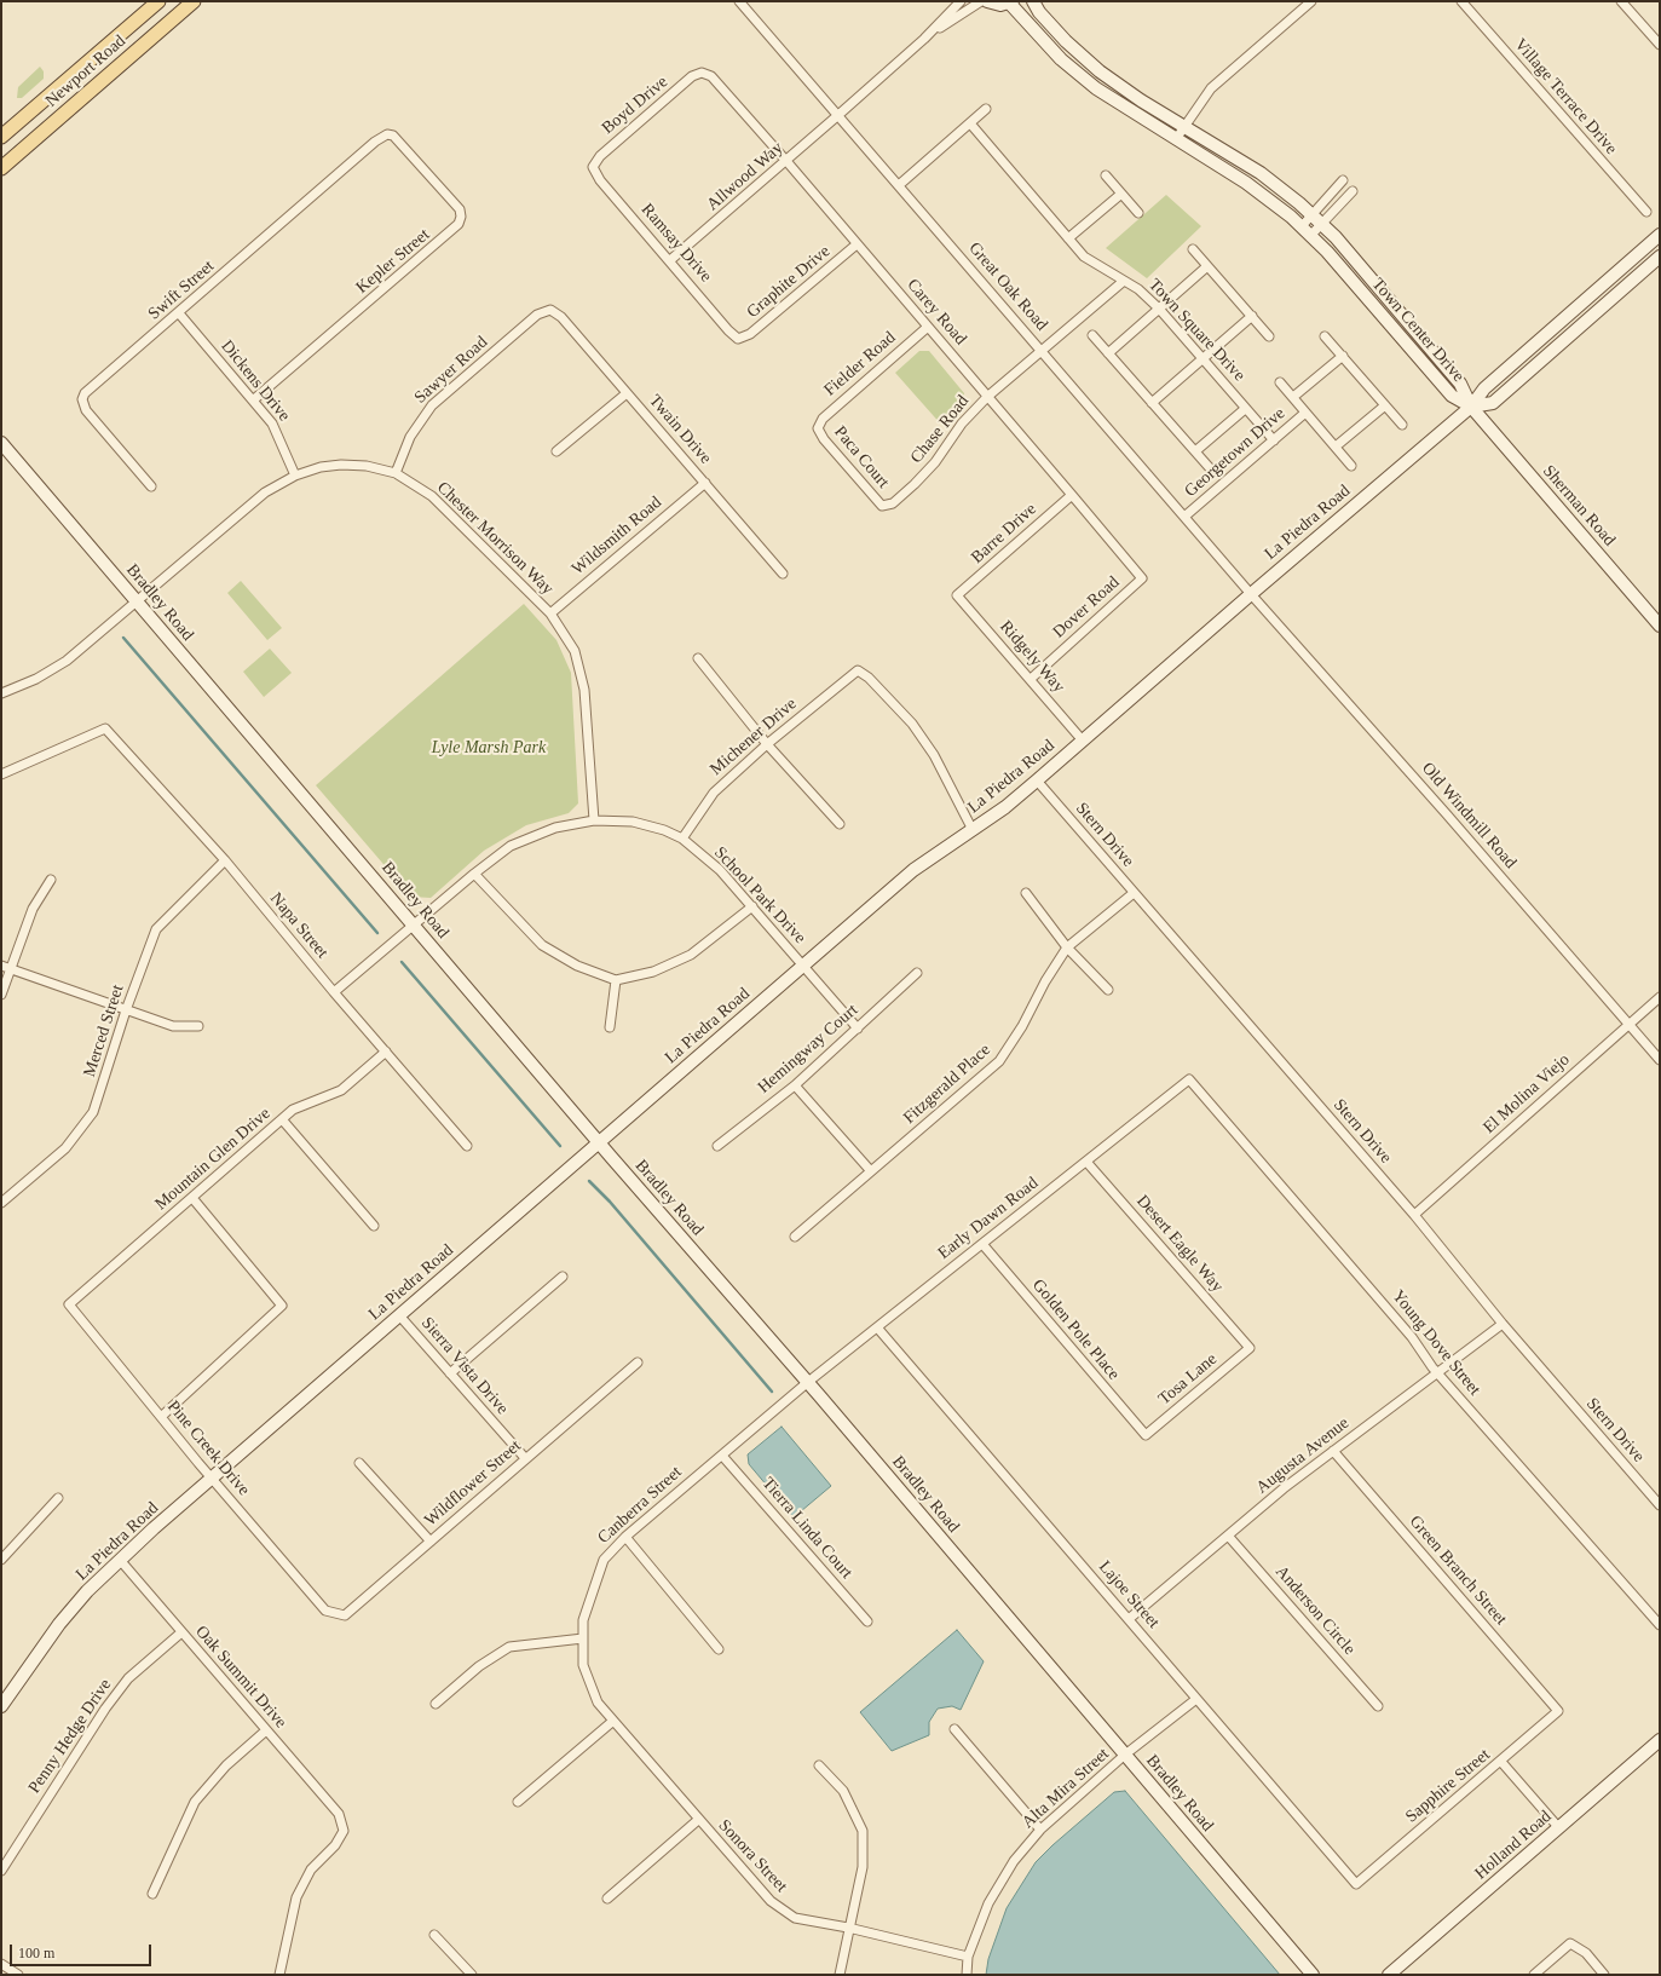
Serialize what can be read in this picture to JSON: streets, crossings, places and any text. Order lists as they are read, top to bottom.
{
  "streets": {
    "main road": ["Newport Road"],
    "street": [
      "Village Terrace Drive",
      "Boyd Drive",
      "Allwood Way",
      "Ramsay Drive",
      "Kepler Street",
      "Graphite Drive",
      "Great Oak Road",
      "Swift Street",
      "Carey Road",
      "Town Square Drive",
      "Town Center Drive",
      "Fielder Road",
      "Sawyer Road",
      "Dickens Drive",
      "Twain Drive",
      "Chase Road",
      "Georgetown Drive",
      "Paca Court",
      "Sherman Road",
      "La Piedra Road",
      "Barre Drive",
      "Wildsmith Road",
      "Chester Morrison Way",
      "Bradley Road",
      "Dover Road",
      "Ridgely Way",
      "Michener Drive",
      "Old Windmill Road",
      "Stern Drive",
      "School Park Drive",
      "Napa Street",
      "Merced Street",
      "Hemingway Court",
      "Fitzgerald Place",
      "El Molina Viejo",
      "Mountain Glen Drive",
      "Early Dawn Road",
      "Desert Eagle Way",
      "Golden Pole Place",
      "Young Dove Street",
      "Sierra Vista Drive",
      "Tosa Lane",
      "Pine Creek Drive",
      "Augusta Avenue",
      "Wildflower Street",
      "Canberra Street",
      "Tierra Linda Court",
      "Green Branch Street",
      "Lajoe Street",
      "Anderson Circle",
      "Oak Summit Drive",
      "Penny Hedge Drive",
      "Sapphire Street",
      "Alta Mira Street",
      "Holland Road",
      "Sonora Street"
    ]
  },
  "crossings": [
    ["Boyd Drive", "Ramsay Drive"],
    ["Boyd Drive", "Carey Road"],
    ["Allwood Way", "Ramsay Drive"],
    ["Allwood Way", "Great Oak Road"],
    ["Allwood Way", "Carey Road"],
    ["Ramsay Drive", "Graphite Drive"],
    ["Kepler Street", "Swift Street"],
    ["Kepler Street", "Dickens Drive"],
    ["Graphite Drive", "Carey Road"],
    ["Great Oak Road", "Chase Road"],
    ["Great Oak Road", "Georgetown Drive"],
    ["Great Oak Road", "La Piedra Road"],
    ["Great Oak Road", "Old Windmill Road"],
    ["Swift Street", "Dickens Drive"],
    ["Carey Road", "Fielder Road"],
    ["Carey Road", "Chase Road"],
    ["Carey Road", "Barre Drive"],
    ["Carey Road", "Dover Road"],
    ["Town Square Drive", "Chase Road"],
    ["Town Square Drive", "Georgetown Drive"],
    ["Town Center Drive", "Sherman Road"],
    ["Town Center Drive", "La Piedra Road"],
    ["Fielder Road", "Paca Court"],
    ["Sawyer Road", "Twain Drive"],
    ["Sawyer Road", "Chester Morrison Way"],
    ["Dickens Drive", "Chester Morrison Way"],
    ["Twain Drive", "Wildsmith Road"],
    ["Chase Road", "Paca Court"],
    ["Sherman Road", "La Piedra Road"],
    ["La Piedra Road", "Bradley Road"],
    ["La Piedra Road", "Ridgely Way"],
    ["La Piedra Road", "Michener Drive"],
    ["La Piedra Road", "Old Windmill Road"],
    ["La Piedra Road", "Stern Drive"],
    ["La Piedra Road", "School Park Drive"],
    ["La Piedra Road", "Sierra Vista Drive"],
    ["La Piedra Road", "Pine Creek Drive"],
    ["La Piedra Road", "Oak Summit Drive"],
    ["Barre Drive", "Ridgely Way"],
    ["Wildsmith Road", "Chester Morrison Way"],
    ["Chester Morrison Way", "Bradley Road"],
    ["Chester Morrison Way", "School Park Drive"],
    ["Bradley Road", "School Park Drive"],
    ["Bradley Road", "Early Dawn Road"],
    ["Bradley Road", "Canberra Street"],
    ["Bradley Road", "Alta Mira Street"],
    ["Dover Road", "Ridgely Way"],
    ["Michener Drive", "School Park Drive"],
    ["Old Windmill Road", "El Molina Viejo"],
    ["Stern Drive", "Fitzgerald Place"],
    ["Stern Drive", "El Molina Viejo"],
    ["Stern Drive", "Augusta Avenue"],
    ["School Park Drive", "Napa Street"],
    ["School Park Drive", "Hemingway Court"],
    ["Napa Street", "Merced Street"],
    ["Napa Street", "Mountain Glen Drive"],
    ["Mountain Glen Drive", "Pine Creek Drive"],
    ["Early Dawn Road", "Desert Eagle Way"],
    ["Early Dawn Road", "Golden Pole Place"],
    ["Early Dawn Road", "Young Dove Street"],
    ["Early Dawn Road", "Canberra Street"],
    ["Early Dawn Road", "Lajoe Street"],
    ["Desert Eagle Way", "Tosa Lane"],
    ["Golden Pole Place", "Tosa Lane"],
    ["Young Dove Street", "Augusta Avenue"],
    ["Sierra Vista Drive", "Wildflower Street"],
    ["Pine Creek Drive", "Wildflower Street"],
    ["Augusta Avenue", "Green Branch Street"],
    ["Augusta Avenue", "Lajoe Street"],
    ["Augusta Avenue", "Anderson Circle"],
    ["Canberra Street", "Tierra Linda Court"],
    ["Canberra Street", "Sonora Street"],
    ["Green Branch Street", "Sapphire Street"],
    ["Lajoe Street", "Sapphire Street"],
    ["Lajoe Street", "Alta Mira Street"],
    ["Oak Summit Drive", "Penny Hedge Drive"],
    ["Alta Mira Street", "Sonora Street"]
  ],
  "parks": ["Lyle Marsh Park"],
  "scale_bar": "100 m"
}
